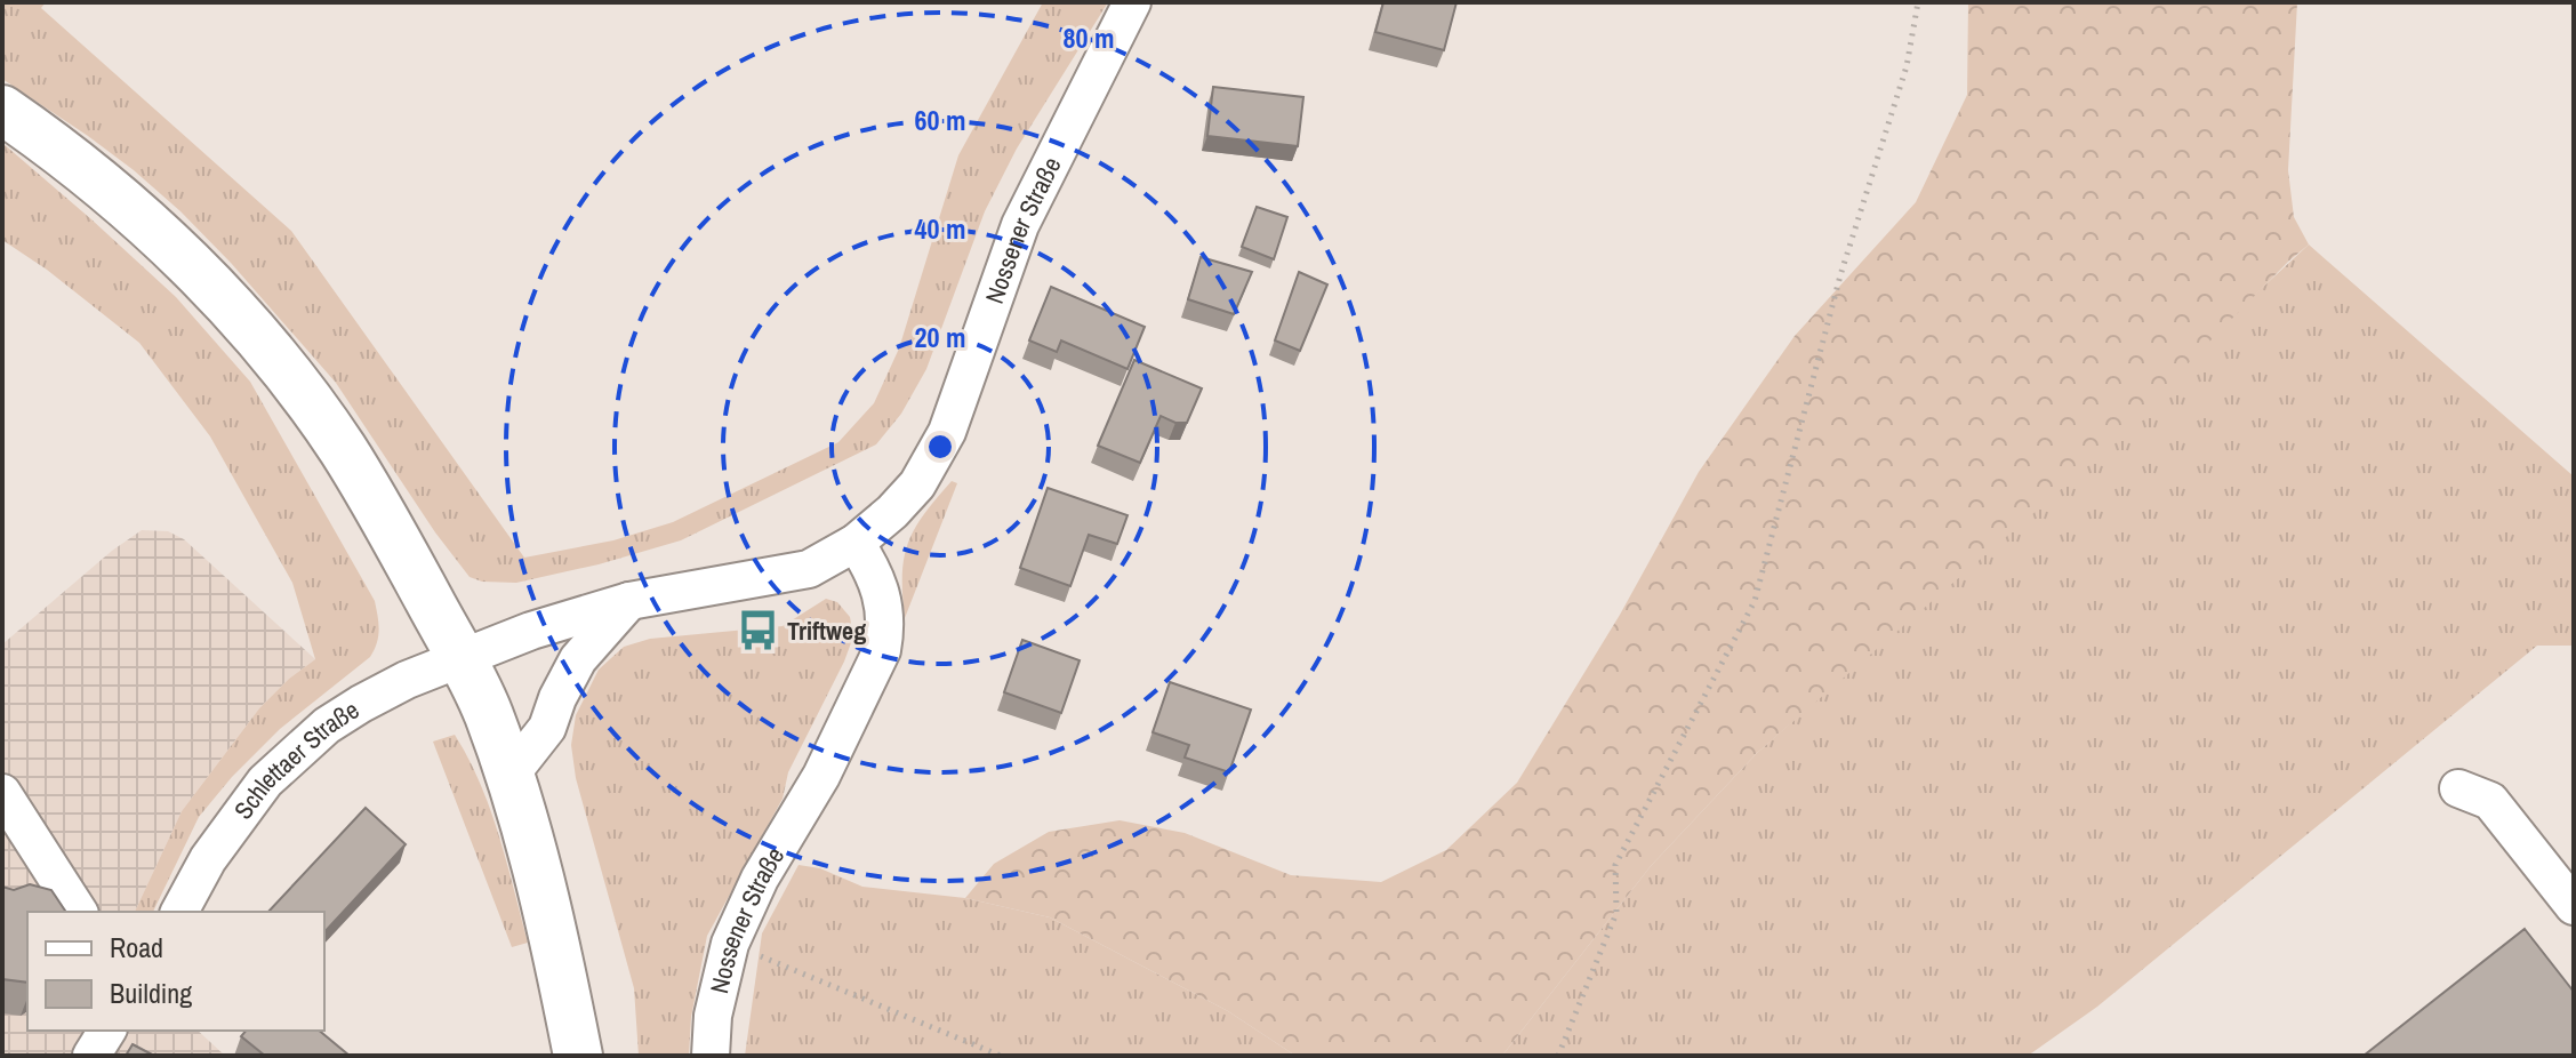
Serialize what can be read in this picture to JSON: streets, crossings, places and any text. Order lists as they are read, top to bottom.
{
  "streets": {
    "street": ["Nossener Straße", "Schlettaer Straße"]
  },
  "crossings": [
    ["Nossener Straße", "Schlettaer Straße"]
  ],
  "places": {
    "bus stop": ["Triftweg"]
  },
  "legend": ["Road", "Building"],
  "rings": [
    "80 m",
    "60 m",
    "40 m",
    "20 m"
  ]
}
